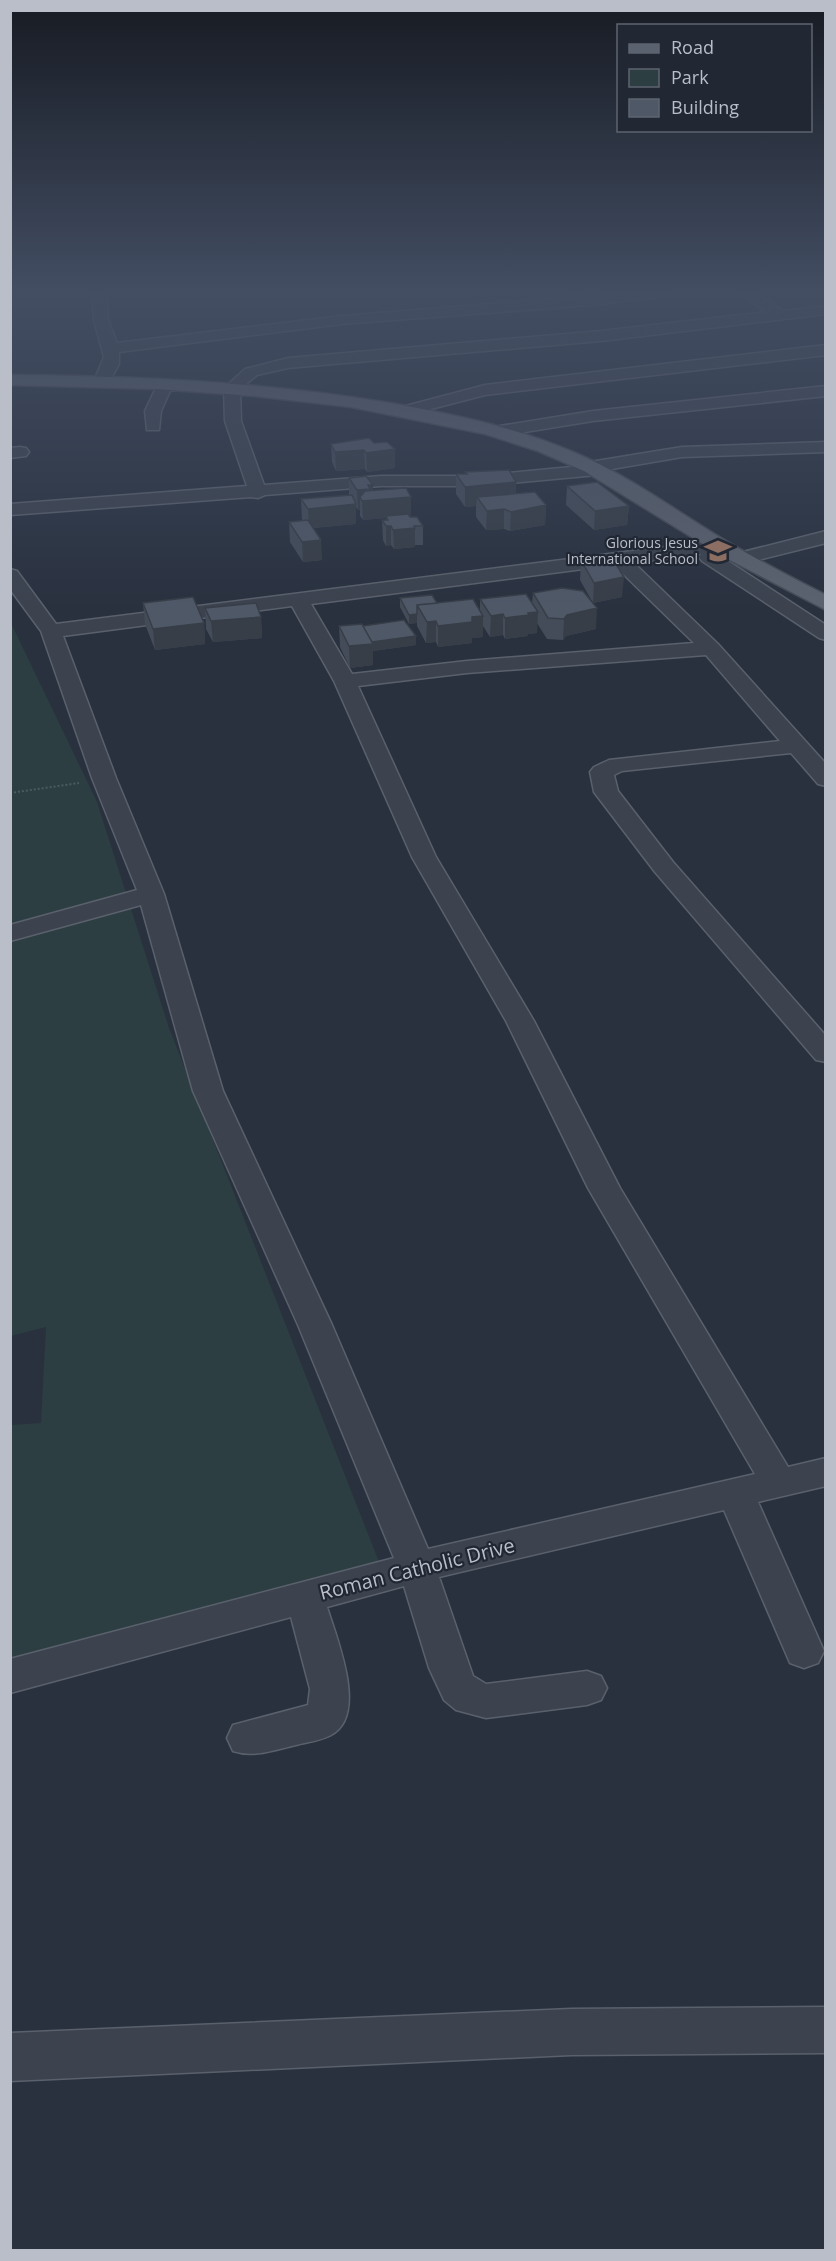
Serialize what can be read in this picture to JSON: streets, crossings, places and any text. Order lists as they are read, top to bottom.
{
  "streets": {
    "street": ["Roman Catholic Drive"]
  },
  "places": {
    "school or university": ["Glorious Jesus International School"]
  },
  "legend": ["Road", "Park", "Building"]
}
